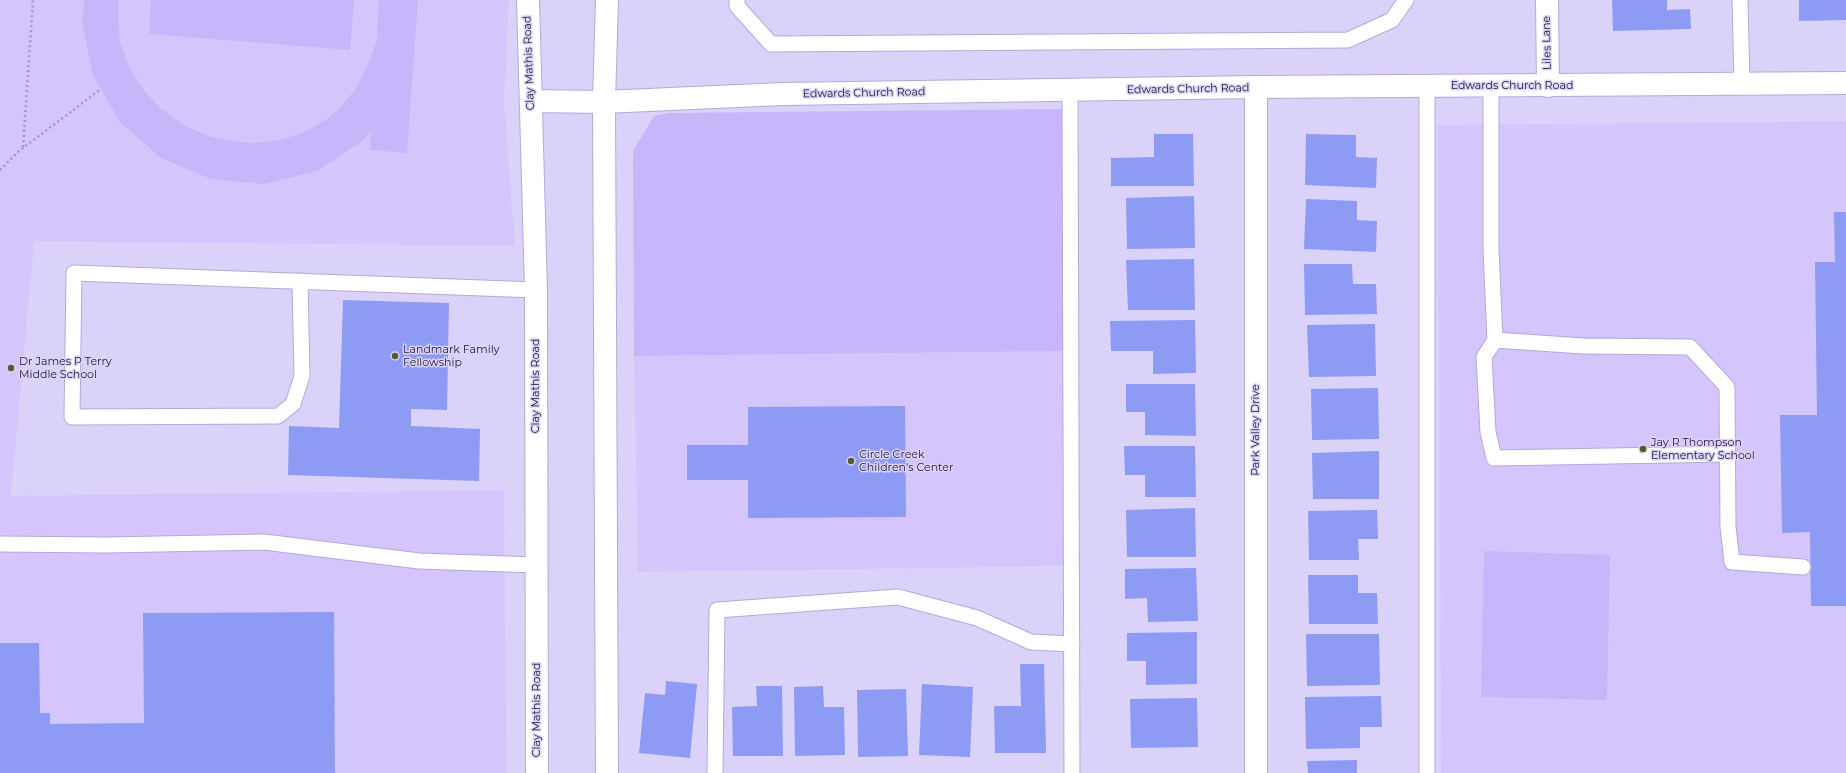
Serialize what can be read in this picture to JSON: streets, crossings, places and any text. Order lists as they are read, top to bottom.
{
  "streets": {
    "street": [
      "Liles Lane",
      "Clay Mathis Road",
      "Edwards Church Road",
      "Park Valley Drive"
    ]
  },
  "crossings": [
    ["Liles Lane", "Edwards Church Road"],
    ["Clay Mathis Road", "Edwards Church Road"],
    ["Edwards Church Road", "Park Valley Drive"]
  ],
  "places": [
    "Landmark Family Fellowship",
    "Dr James P Terry Middle School",
    "Jay R Thompson Elementary School",
    "Circle Creek Children's Center"
  ]
}
